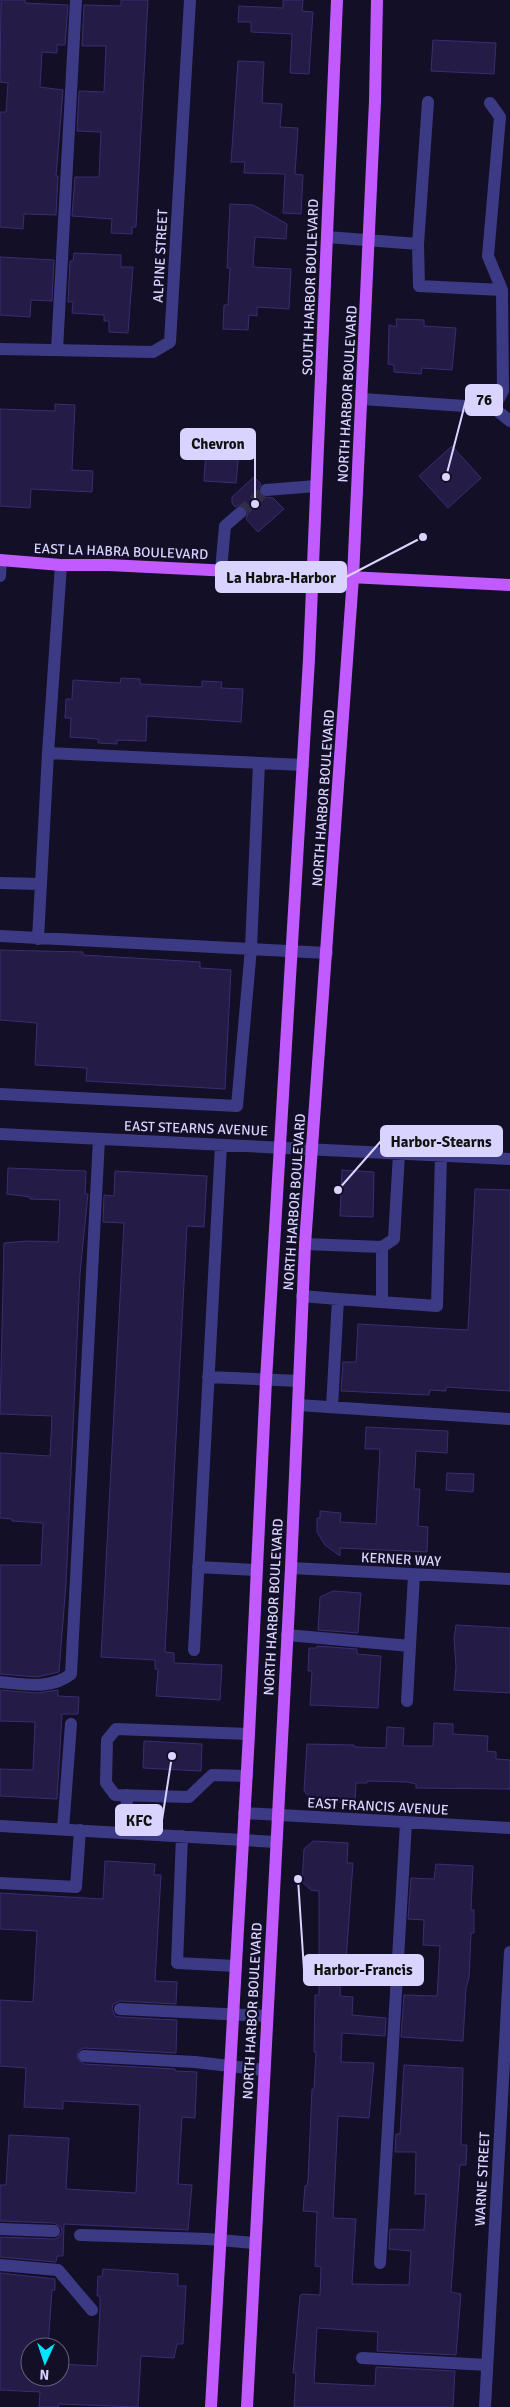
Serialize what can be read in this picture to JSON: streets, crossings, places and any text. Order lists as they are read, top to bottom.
{
  "streets": {
    "main road": ["SOUTH HARBOR BOULEVARD", "NORTH HARBOR BOULEVARD", "EAST LA HABRA BOULEVARD"],
    "street": [
      "ALPINE STREET",
      "EAST STEARNS AVENUE",
      "KERNER WAY",
      "EAST FRANCIS AVENUE",
      "WARNE STREET"
    ]
  },
  "crossings": [
    ["SOUTH HARBOR BOULEVARD", "NORTH HARBOR BOULEVARD"],
    ["SOUTH HARBOR BOULEVARD", "EAST LA HABRA BOULEVARD"],
    ["NORTH HARBOR BOULEVARD", "EAST LA HABRA BOULEVARD"],
    ["NORTH HARBOR BOULEVARD", "EAST STEARNS AVENUE"],
    ["NORTH HARBOR BOULEVARD", "KERNER WAY"],
    ["NORTH HARBOR BOULEVARD", "EAST FRANCIS AVENUE"]
  ],
  "places": [
    "76",
    "Chevron",
    "La Habra-Harbor",
    "Harbor-Stearns",
    "KFC",
    "Harbor-Francis"
  ],
  "north": "bottom"
}
